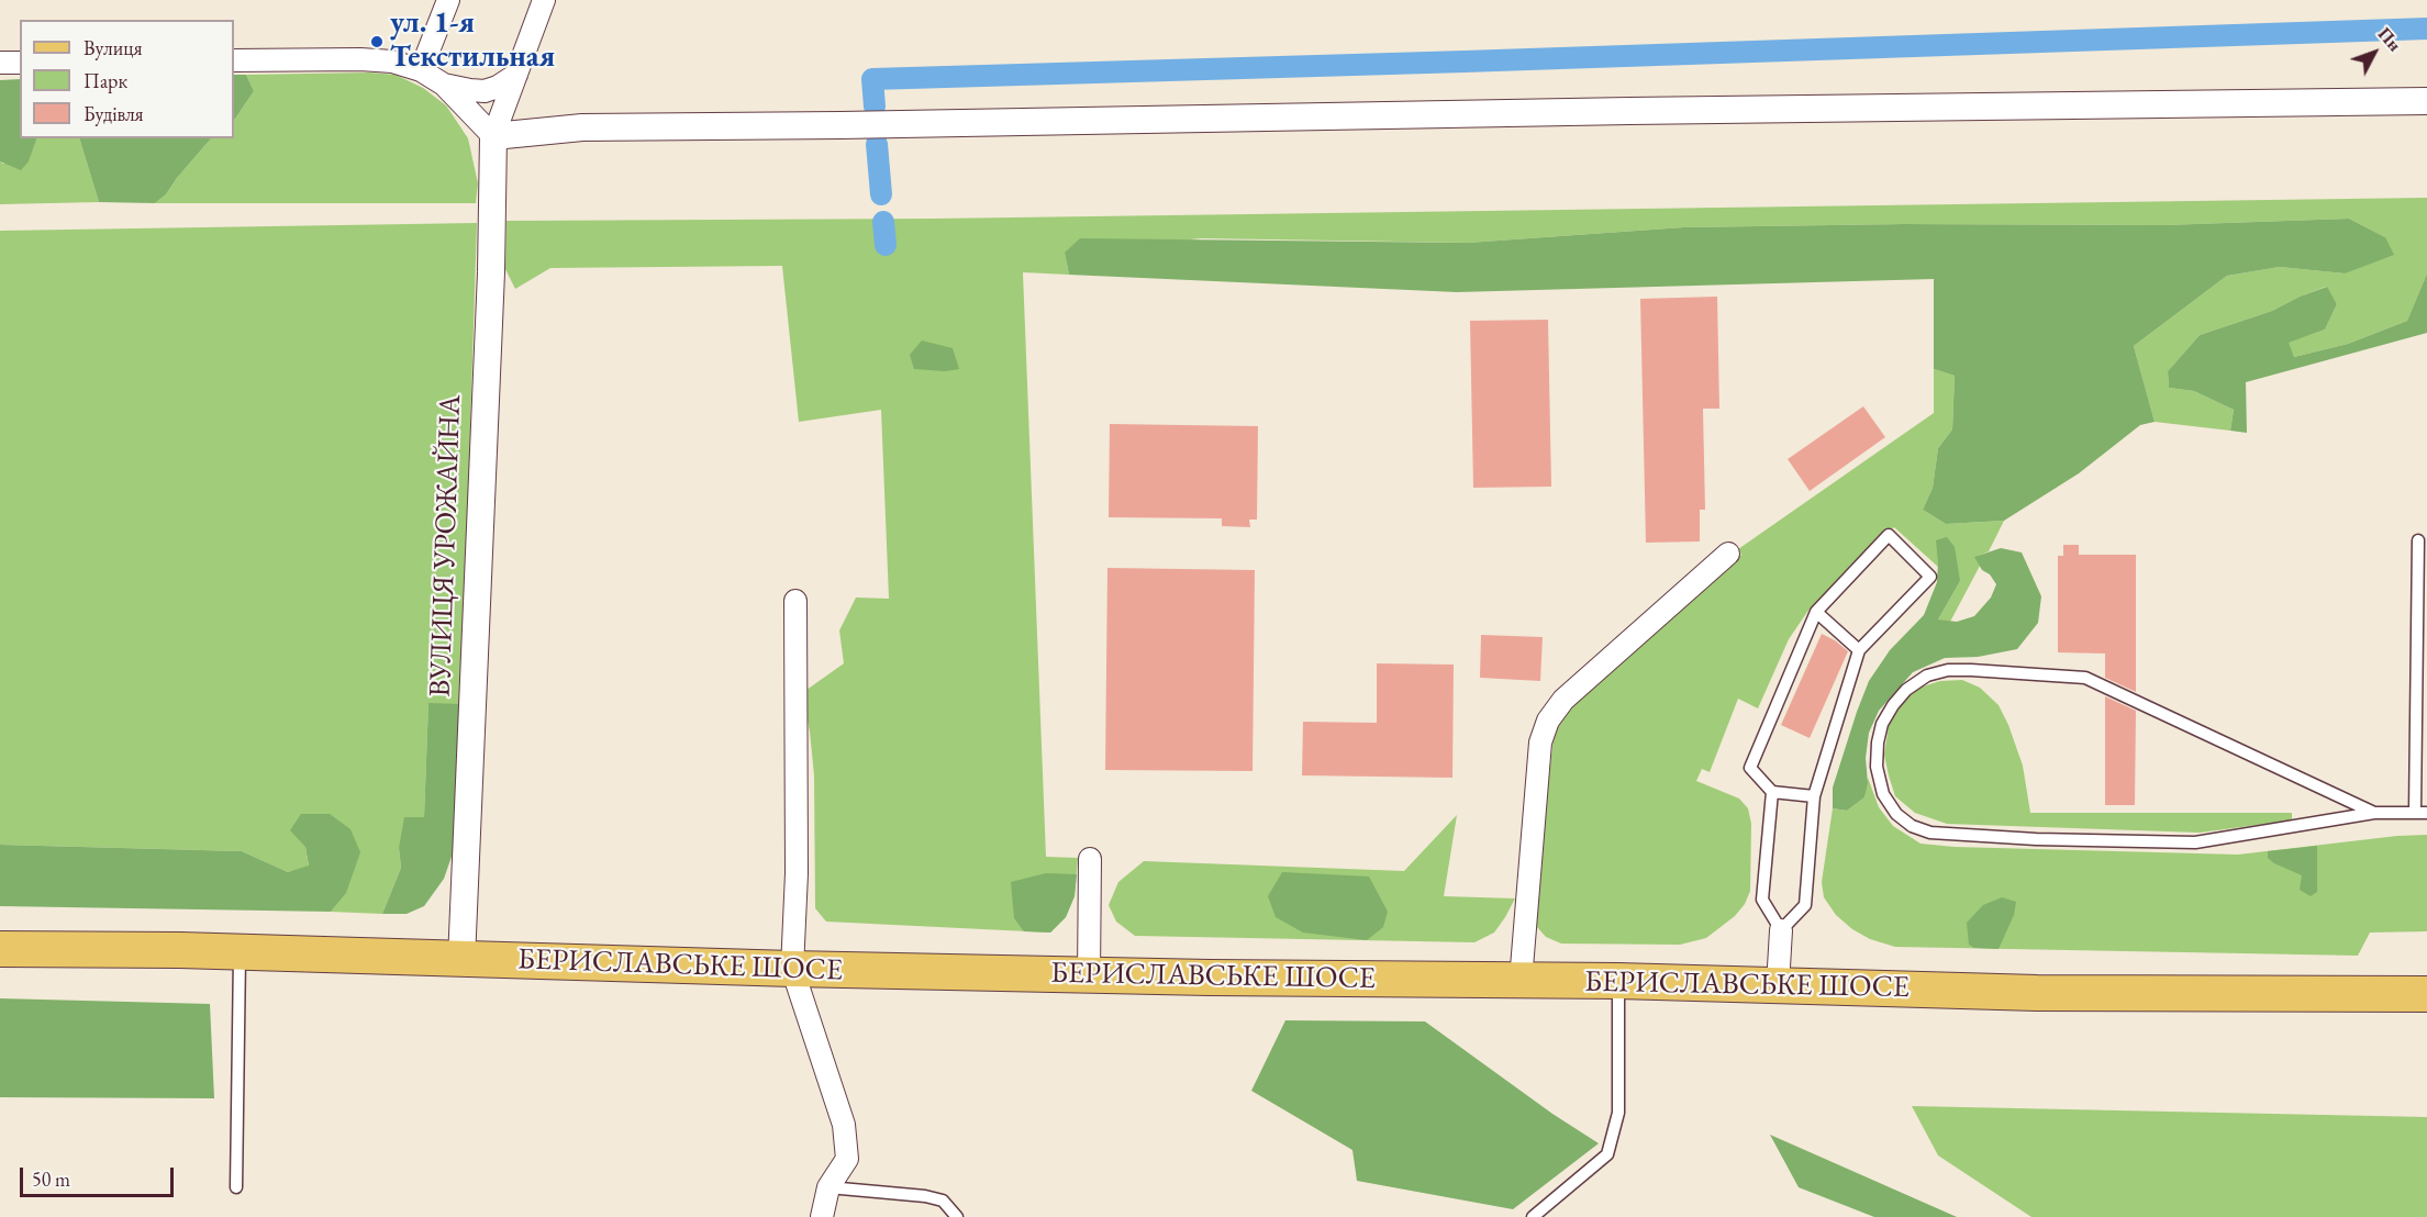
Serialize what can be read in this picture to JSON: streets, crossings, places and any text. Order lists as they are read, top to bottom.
{
  "streets": {
    "main road": ["БЕРИСЛАВСЬКЕ ШОСЕ"],
    "street": ["ВУЛИЦЯ УРОЖАЙНА"]
  },
  "crossings": [
    ["ВУЛИЦЯ УРОЖАЙНА", "БЕРИСЛАВСЬКЕ ШОСЕ"]
  ],
  "places": ["ул. 1-я Текстильная"],
  "legend": ["Вулиця", "Парк", "Будівля"],
  "scale_bar": "50 m",
  "north": "top right"
}
